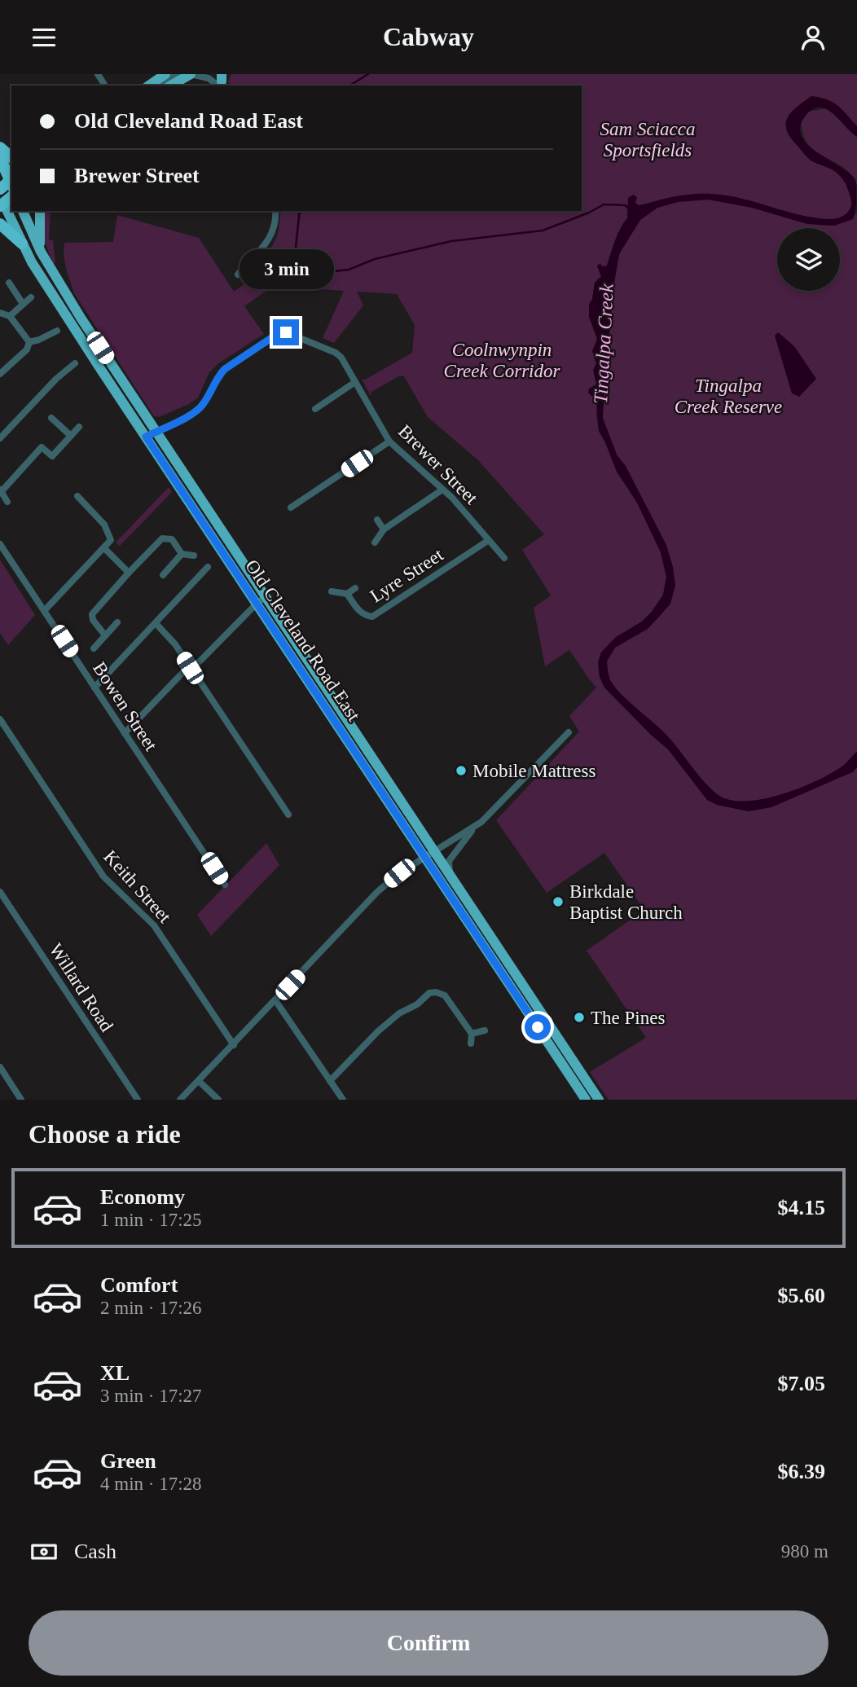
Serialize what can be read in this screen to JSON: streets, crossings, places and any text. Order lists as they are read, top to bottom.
{
  "streets": {
    "main road": ["Old Cleveland Road East"],
    "street": [
      "Brewer Street",
      "Lyre Street",
      "Bowen Street",
      "Keith Street",
      "Willard Road"
    ]
  },
  "crossings": [
    ["Brewer Street", "Lyre Street"],
    ["Brewer Street", "Old Cleveland Road East"]
  ],
  "water": ["Tingalpa Creek"],
  "parks": ["Sam Sciacca Sportsfields", "Coolnwynpin Creek Corridor", "Tingalpa Creek Reserve"],
  "places": ["Mobile Mattress", "Birkdale Baptist Church", "The Pines"],
  "page": {
    "header": "Cabway",
    "banner": ["Old Cleveland Road East", "Brewer Street"],
    "bubble": "3 min",
    "heading": "Choose a ride",
    "list": [
      {
        "name": "Economy",
        "note": "1 min · 17:25",
        "value": "$4.15"
      },
      {
        "name": "Comfort",
        "note": "2 min · 17:26",
        "value": "$5.60"
      },
      {
        "name": "XL",
        "note": "3 min · 17:27",
        "value": "$7.05"
      },
      {
        "name": "Green",
        "note": "4 min · 17:28",
        "value": "$6.39"
      }
    ],
    "pay": ["Cash", "980 m"],
    "buttons": "Confirm"
  }
}
